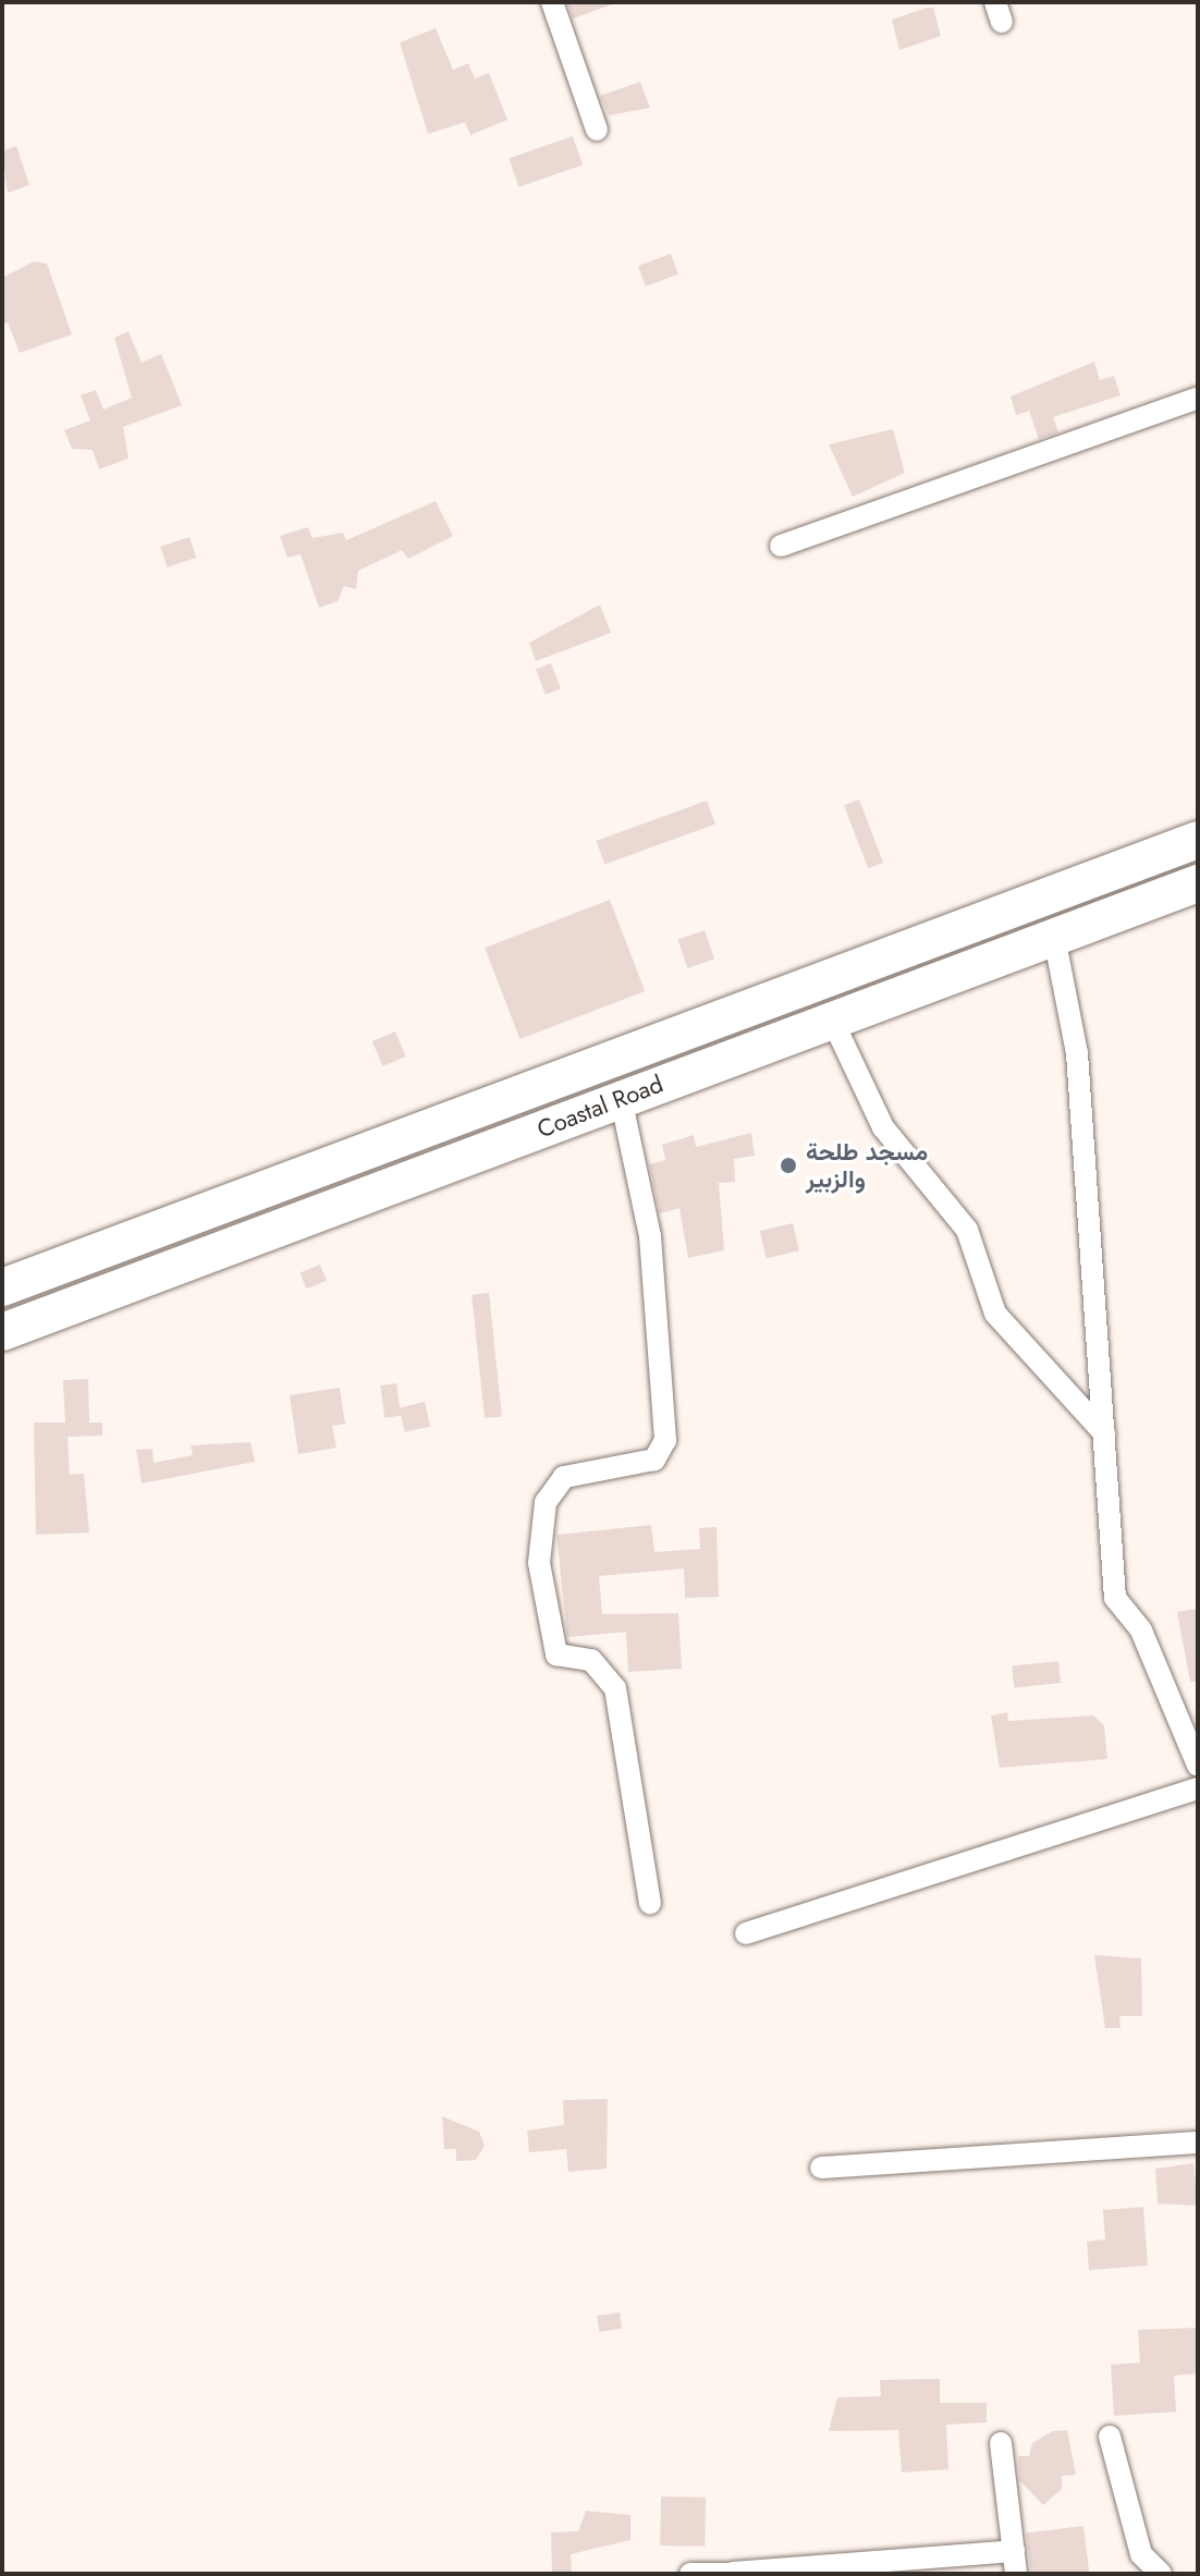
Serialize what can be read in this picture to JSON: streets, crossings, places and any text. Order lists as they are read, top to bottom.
{
  "streets": {
    "highway": ["Coastal Road"]
  },
  "places": ["مسجد طلحة والزبير"]
}
